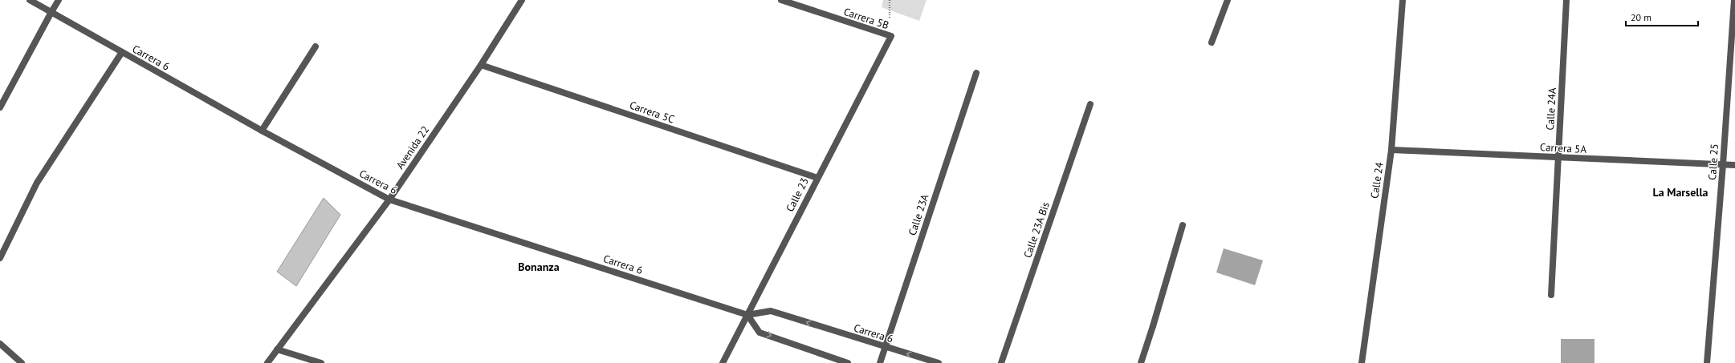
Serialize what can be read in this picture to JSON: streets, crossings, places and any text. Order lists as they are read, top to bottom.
{
  "streets": {
    "street": [
      "Carrera 5B",
      "Carrera 6",
      "Calle 24A",
      "Carrera 5C",
      "Avenida 22",
      "Carrera 5A",
      "Calle 25",
      "Calle 24",
      "Calle 23",
      "Calle 23A",
      "Calle 23A Bis"
    ]
  },
  "crossings": [
    ["Carrera 5B", "Calle 23"],
    ["Carrera 6", "Avenida 22"],
    ["Carrera 6", "Calle 23"],
    ["Carrera 6", "Calle 23A"],
    ["Calle 24A", "Carrera 5A"],
    ["Carrera 5C", "Avenida 22"],
    ["Carrera 5C", "Calle 23"],
    ["Carrera 5A", "Calle 25"],
    ["Carrera 5A", "Calle 24"]
  ],
  "districts": ["La Marsella", "Bonanza"],
  "scale_bar": "20 m"
}
